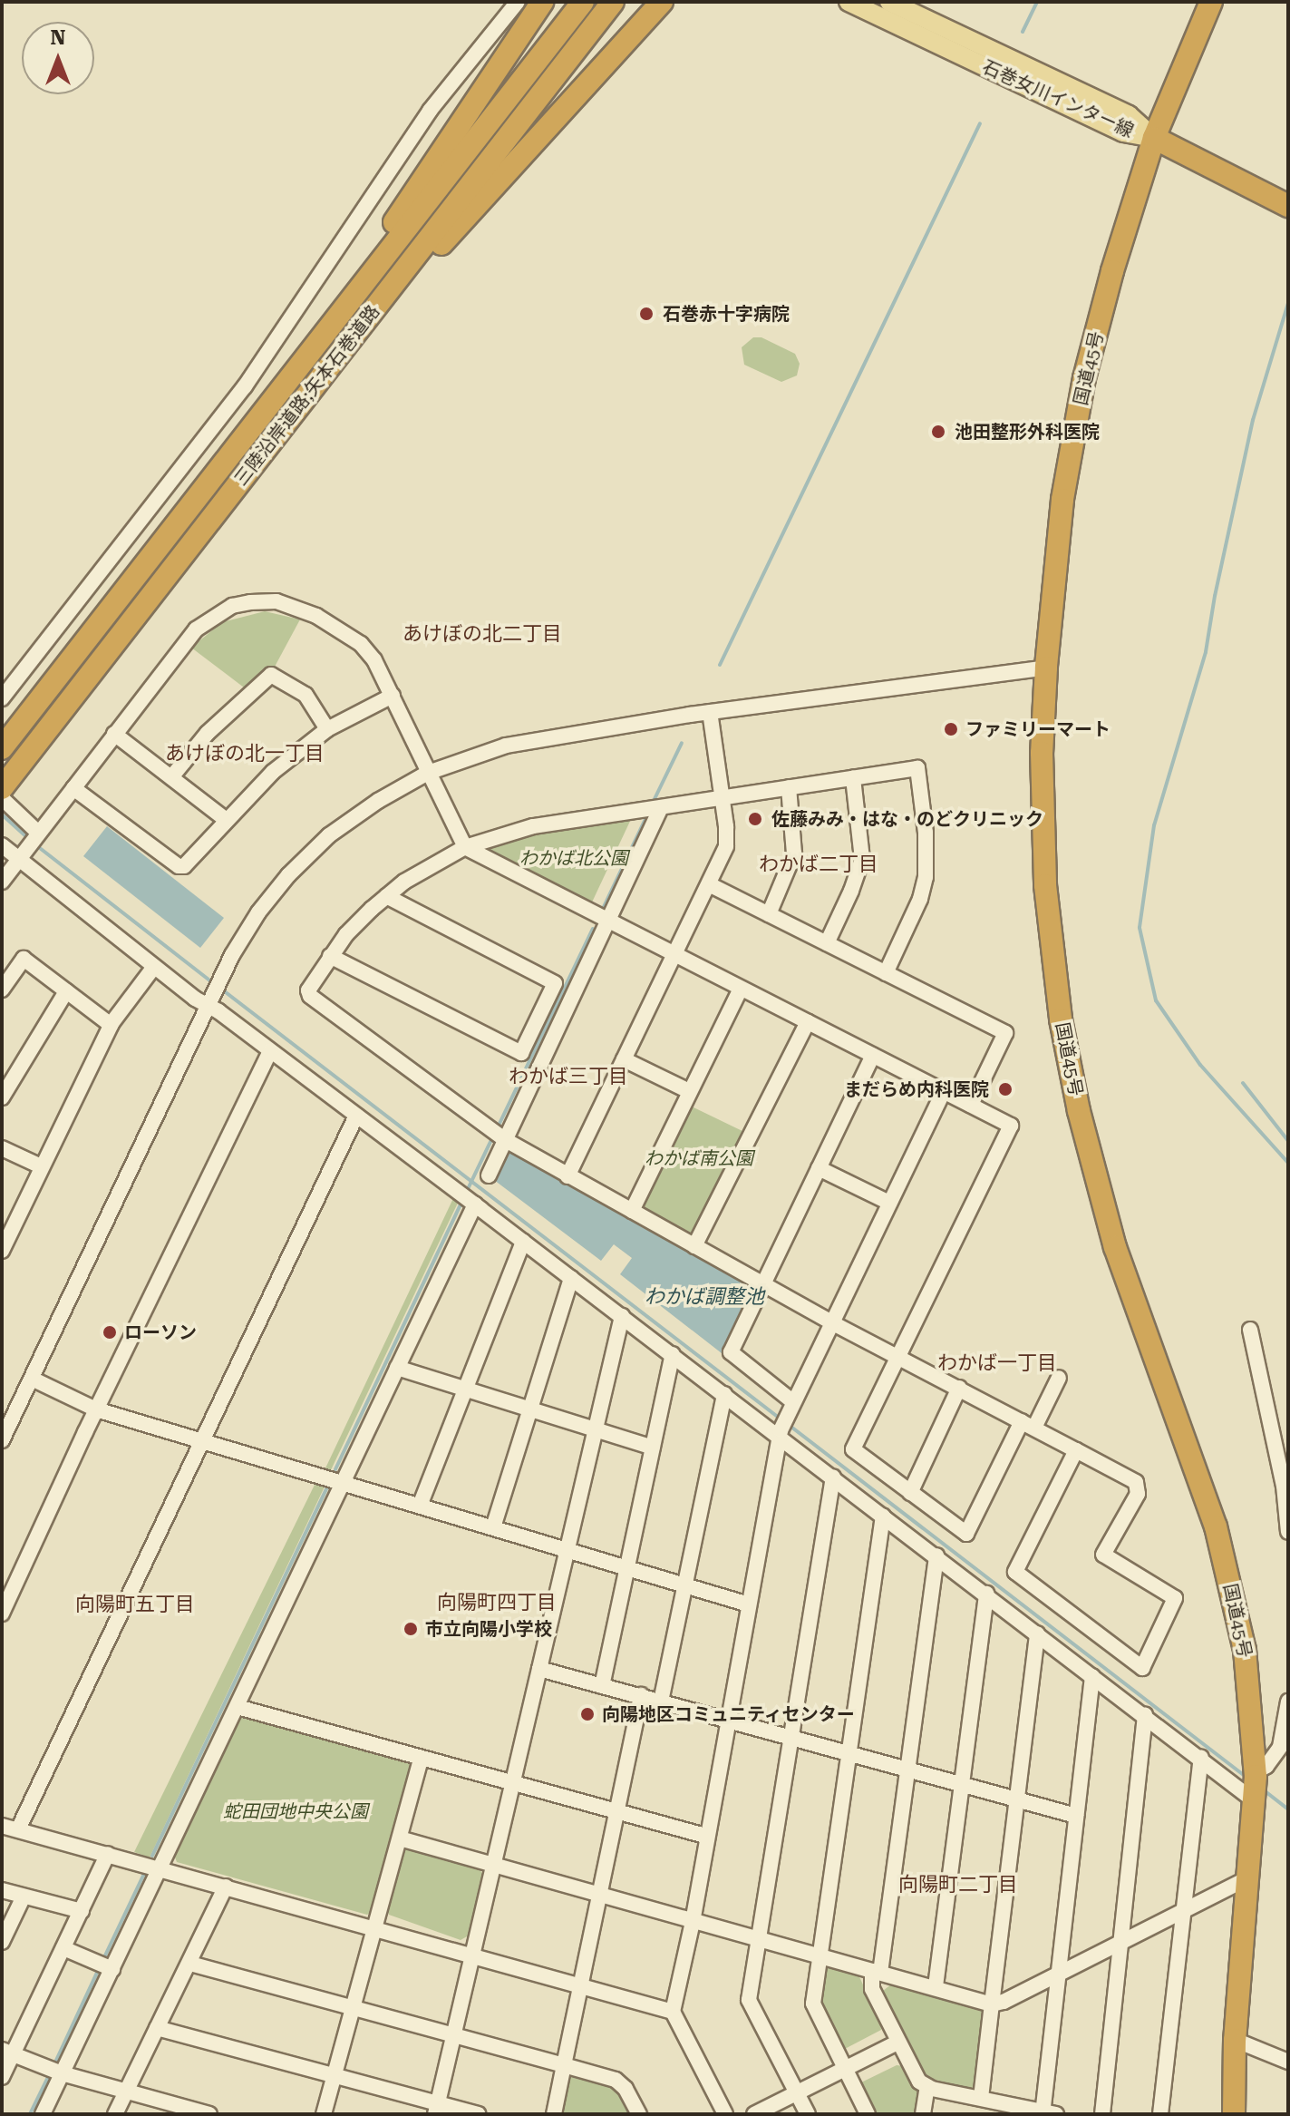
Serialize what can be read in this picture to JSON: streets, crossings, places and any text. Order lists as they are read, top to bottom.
{
  "streets": {
    "highway": ["国道45号", "三陸沿岸道路;矢本石巻道路"],
    "main road": ["石巻女川インター線"]
  },
  "crossings": [
    ["石巻女川インター線", "国道45号"]
  ],
  "districts": [
    "あけぼの北二丁目",
    "あけぼの北一丁目",
    "わかば二丁目",
    "わかば三丁目",
    "わかば一丁目",
    "向陽町四丁目",
    "向陽町五丁目",
    "向陽町二丁目"
  ],
  "water": ["わかば調整池"],
  "parks": ["わかば北公園", "わかば南公園", "蛇田団地中央公園"],
  "places": [
    "石巻赤十字病院",
    "池田整形外科医院",
    "ファミリーマート",
    "佐藤みみ・はな・のどクリニック",
    "まだらめ内科医院",
    "ローソン",
    "市立向陽小学校",
    "向陽地区コミュニティセンター"
  ],
  "north": "top"
}
